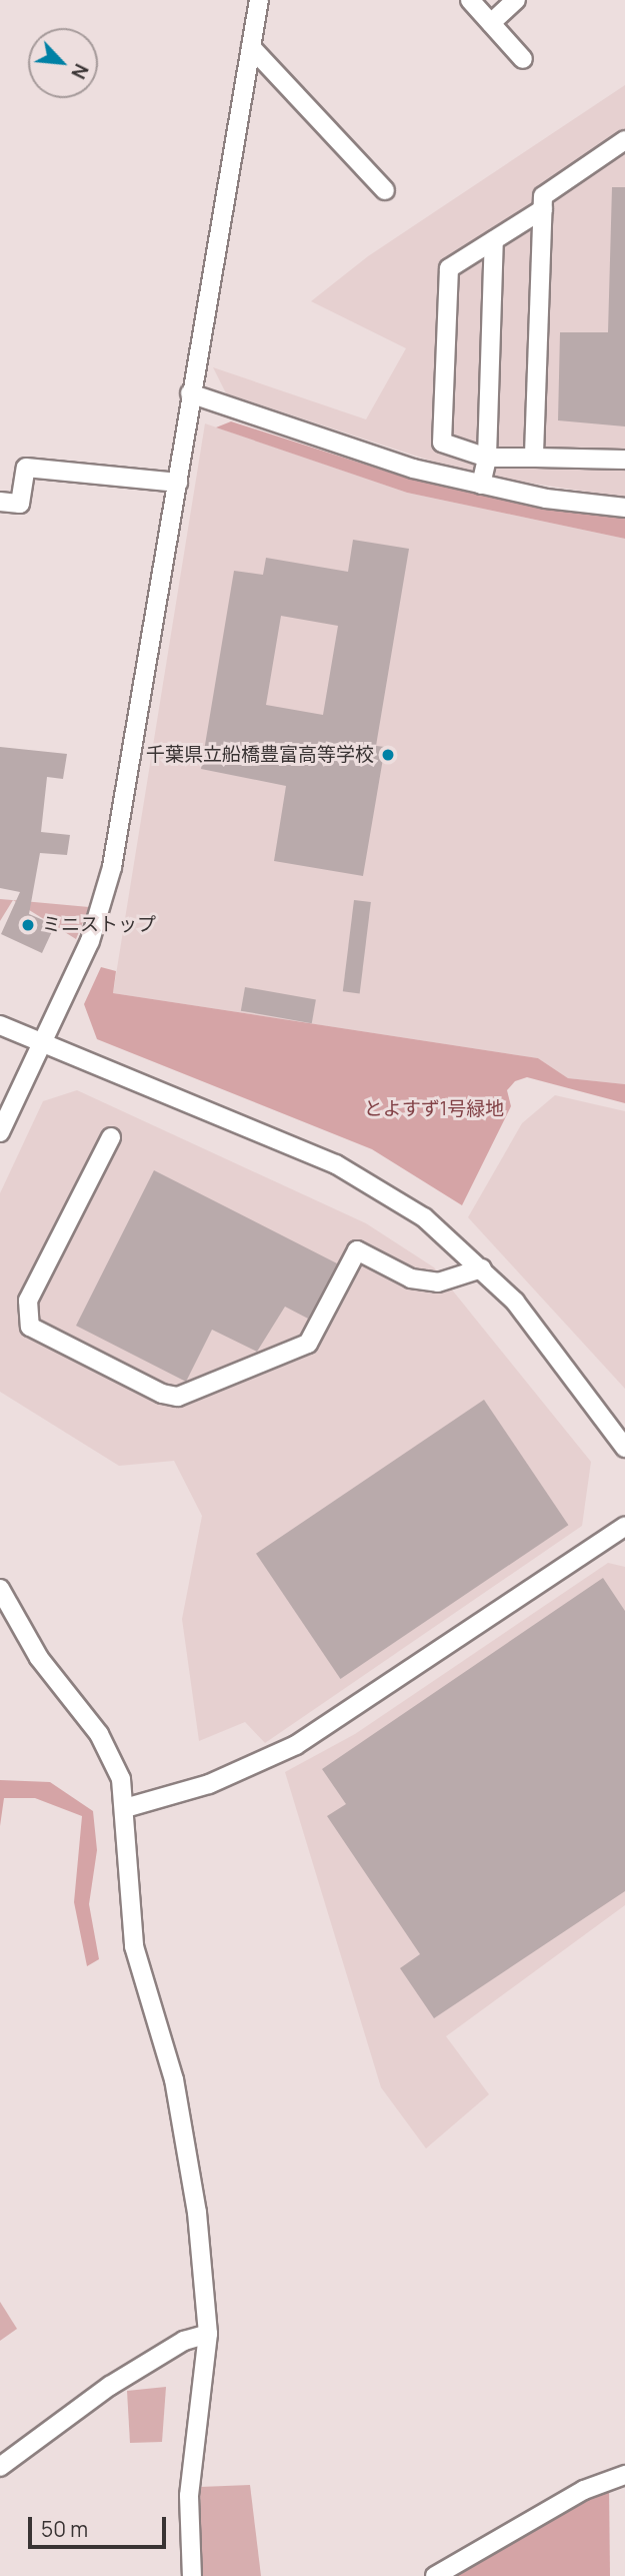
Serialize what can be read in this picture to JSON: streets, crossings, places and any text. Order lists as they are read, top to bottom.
{
  "parks": ["とよすず1号緑地"],
  "places": ["千葉県立船橋豊富高等学校", "ミニストップ"],
  "scale_bar": "50 m",
  "north": "bottom right"
}
